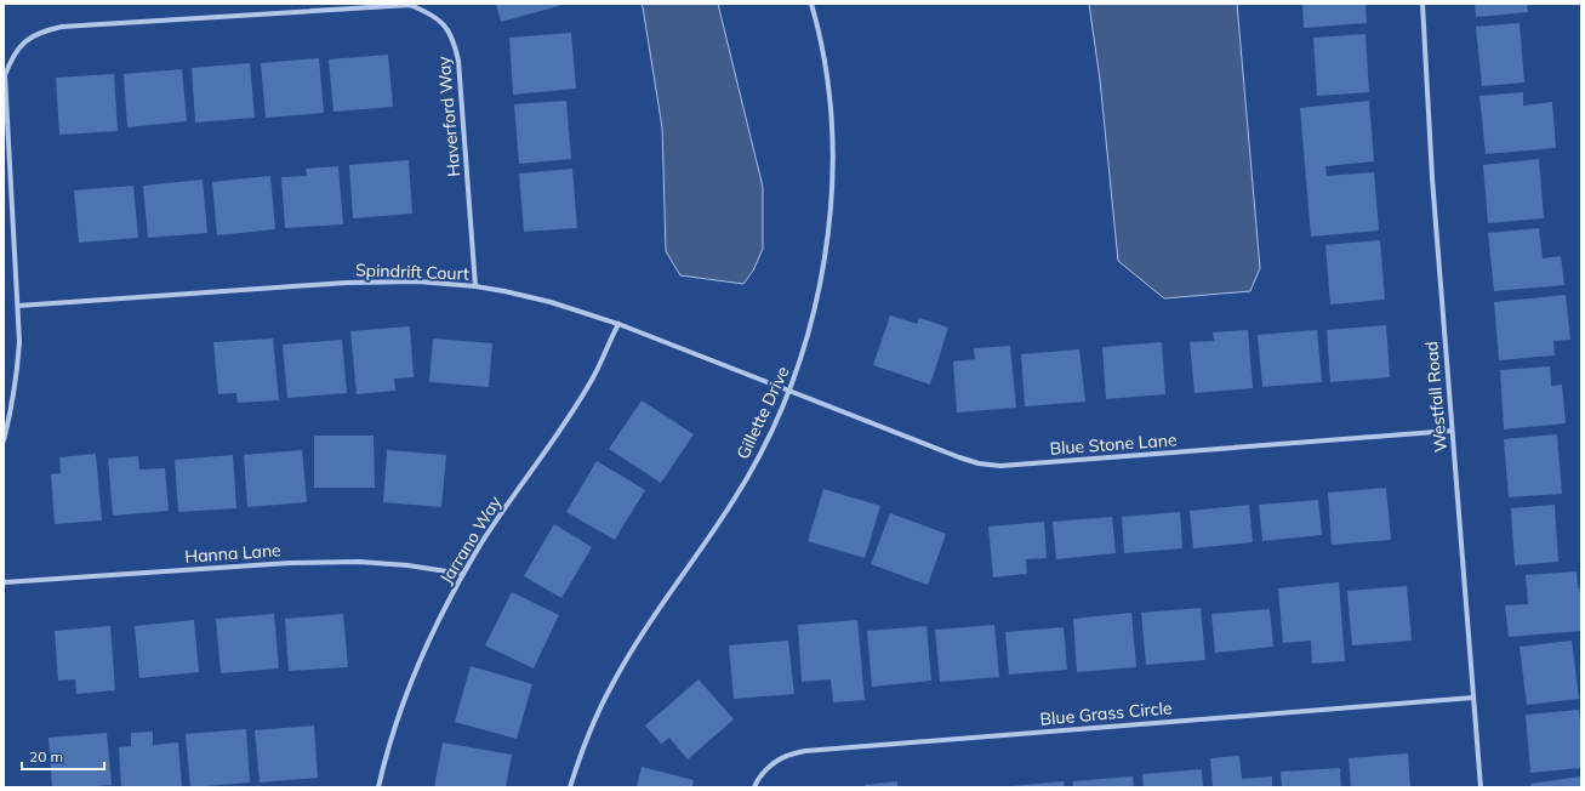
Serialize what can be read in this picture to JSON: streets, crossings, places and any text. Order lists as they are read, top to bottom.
{
  "streets": {
    "street": [
      "Haverford Way",
      "Spindrift Court",
      "Westfall Road",
      "Gillette Drive",
      "Blue Stone Lane",
      "Jarrano Way",
      "Hanna Lane",
      "Blue Grass Circle"
    ]
  },
  "crossings": [
    ["Haverford Way", "Spindrift Court"],
    ["Spindrift Court", "Gillette Drive"],
    ["Spindrift Court", "Blue Stone Lane"],
    ["Spindrift Court", "Jarrano Way"],
    ["Westfall Road", "Blue Stone Lane"],
    ["Westfall Road", "Blue Grass Circle"],
    ["Gillette Drive", "Blue Stone Lane"],
    ["Jarrano Way", "Hanna Lane"]
  ],
  "scale_bar": "20 m"
}
